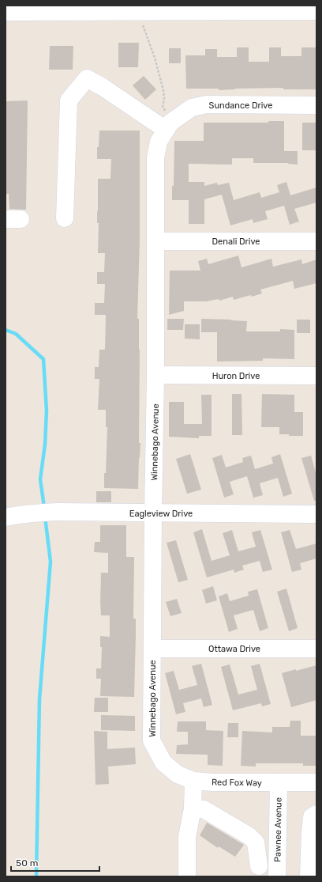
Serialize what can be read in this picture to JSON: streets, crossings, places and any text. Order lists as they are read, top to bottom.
{
  "streets": {
    "street": [
      "Sundance Drive",
      "Denali Drive",
      "Huron Drive",
      "Winnebago Avenue",
      "Eagleview Drive",
      "Ottawa Drive",
      "Red Fox Way",
      "Pawnee Avenue"
    ]
  },
  "crossings": [
    ["Sundance Drive", "Winnebago Avenue"],
    ["Denali Drive", "Winnebago Avenue"],
    ["Huron Drive", "Winnebago Avenue"],
    ["Winnebago Avenue", "Eagleview Drive"],
    ["Winnebago Avenue", "Ottawa Drive"],
    ["Winnebago Avenue", "Red Fox Way"],
    ["Red Fox Way", "Pawnee Avenue"]
  ],
  "scale_bar": "50 m"
}
